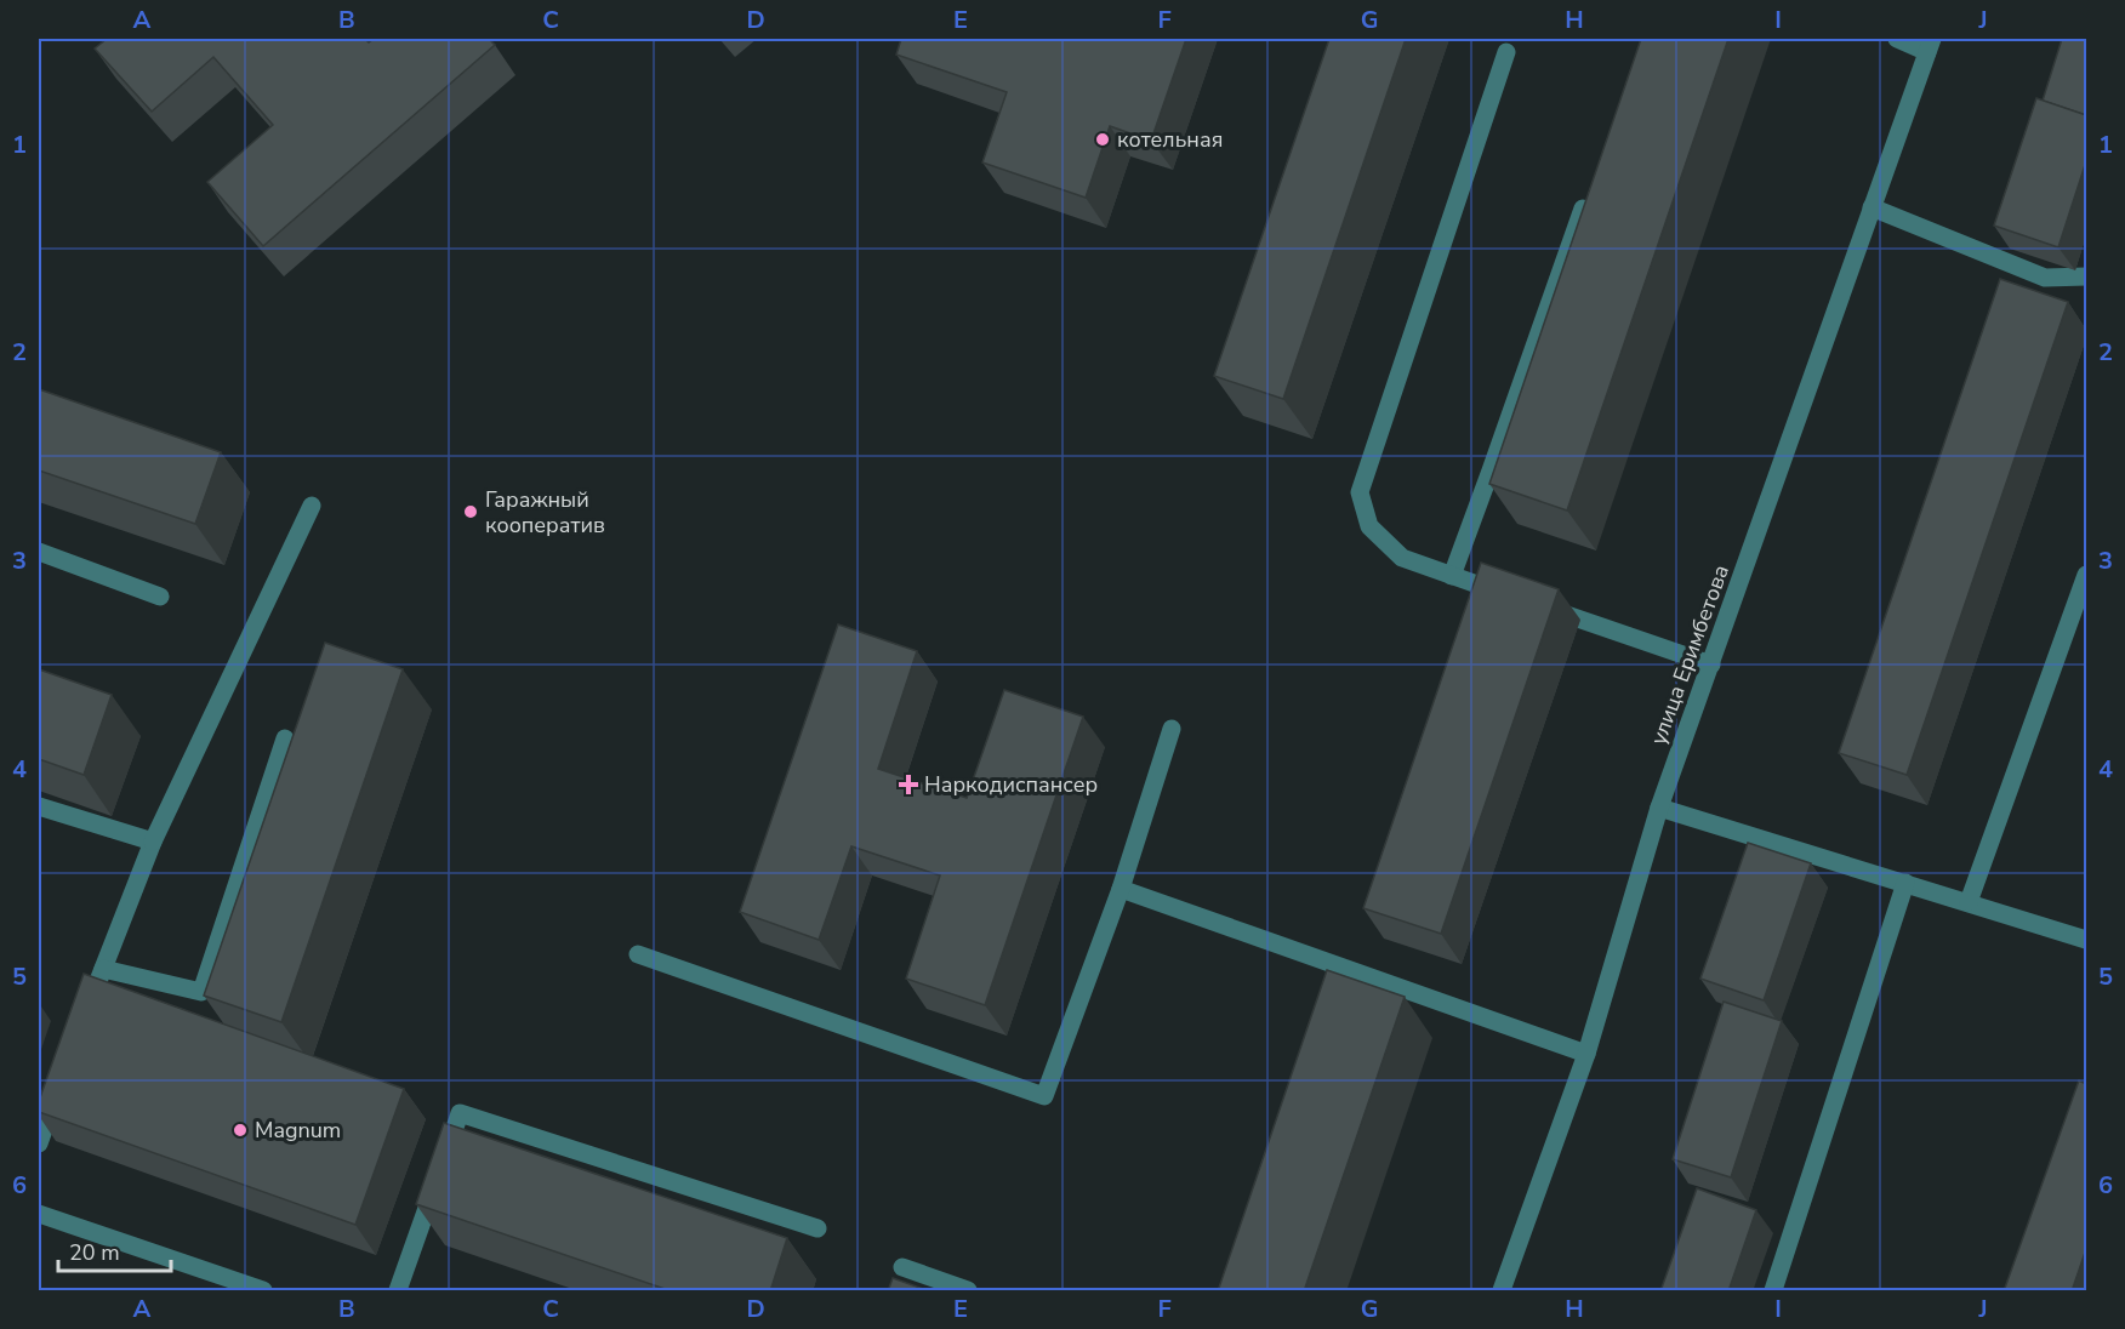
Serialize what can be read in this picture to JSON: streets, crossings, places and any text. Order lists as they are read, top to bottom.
{
  "streets": {
    "street": ["улица Еримбетова"]
  },
  "places": {
    "other": ["котельная", "Гаражный кооператив", "Magnum"],
    "health": ["Наркодиспансер"]
  },
  "scale_bar": "20 m",
  "grid": {
    "columns": [
      "A",
      "B",
      "C",
      "D",
      "E",
      "F",
      "G",
      "H",
      "I",
      "J"
    ],
    "rows": [
      "1",
      "2",
      "3",
      "4",
      "5",
      "6"
    ]
  }
}
